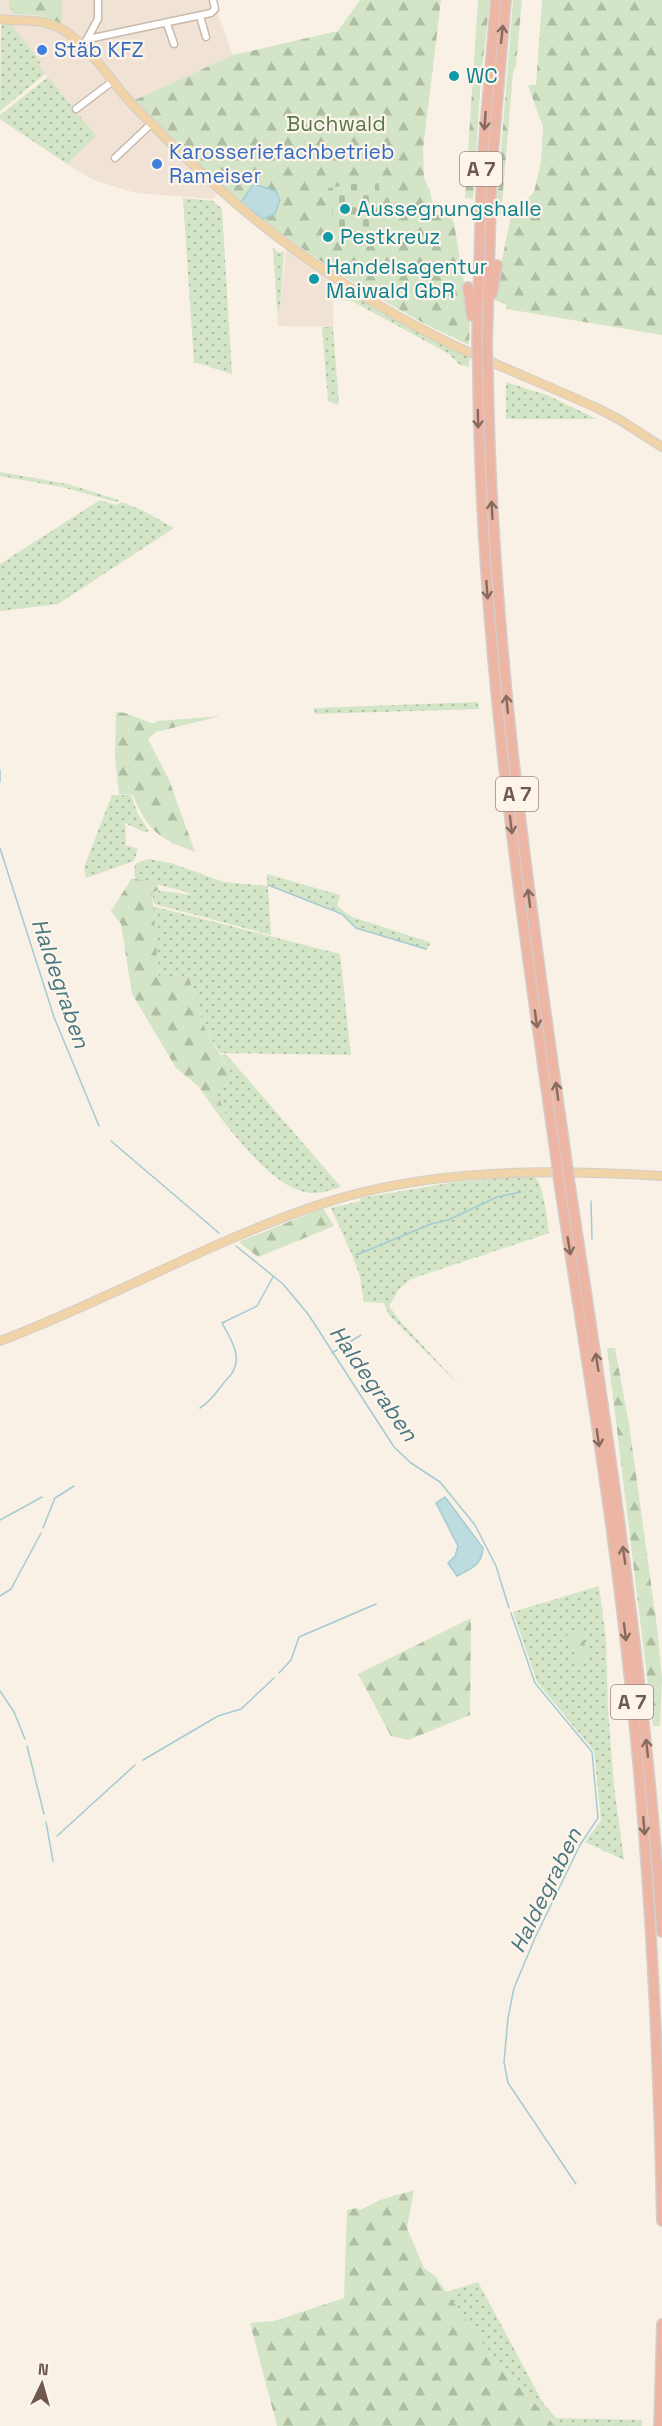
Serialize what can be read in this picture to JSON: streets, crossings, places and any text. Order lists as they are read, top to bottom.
{
  "streets": {
    "highway": ["A 7"]
  },
  "water": ["Haldegraben"],
  "parks": ["Buchwald"],
  "places": [
    "Stäb KFZ",
    "WC",
    "Karosseriefachbetrieb Rameiser",
    "Aussegnungshalle",
    "Pestkreuz",
    "Handelsagentur Maiwald GbR"
  ],
  "north": "top"
}
